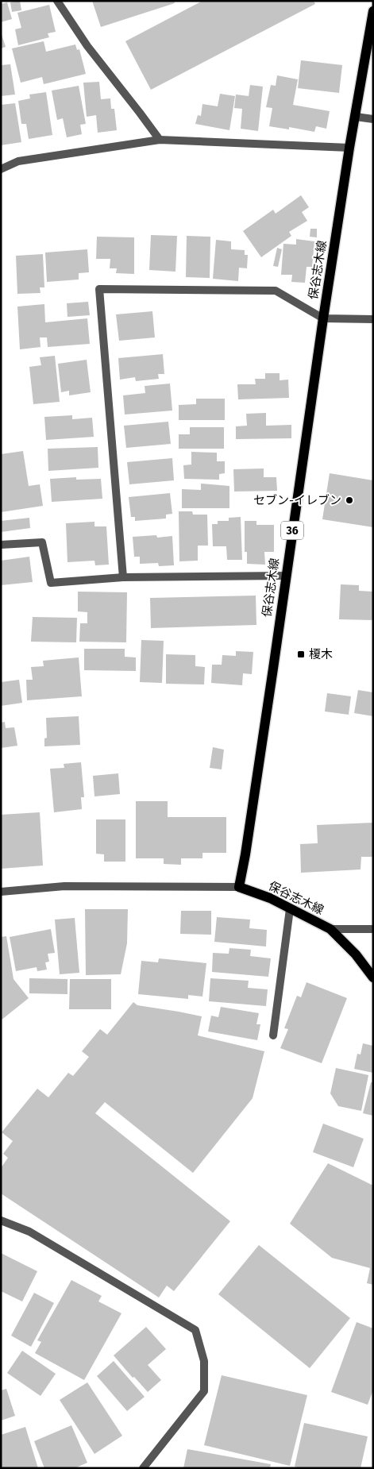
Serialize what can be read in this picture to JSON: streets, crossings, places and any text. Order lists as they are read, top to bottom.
{
  "streets": {
    "main road": ["保谷志木線", "36"]
  },
  "places": {
    "other": ["セブン-イレブン"],
    "transit": ["榎木"]
  }
}
